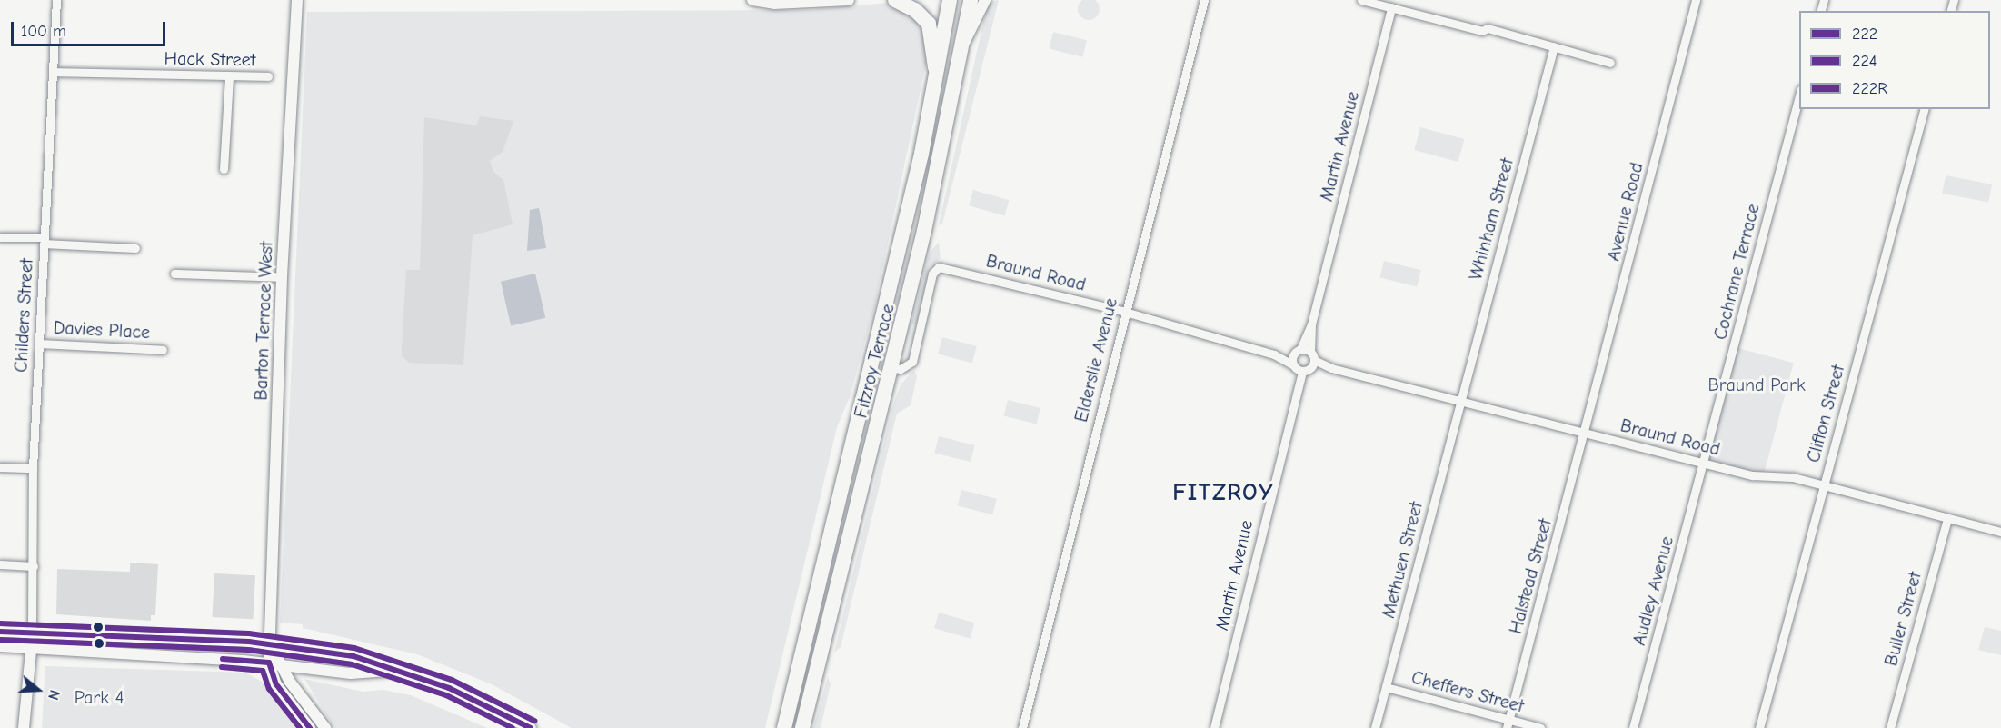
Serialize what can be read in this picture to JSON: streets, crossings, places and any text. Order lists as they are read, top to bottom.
{
  "streets": {
    "highway": ["Fitzroy Terrace"],
    "main road": ["Barton Terrace West"],
    "street": [
      "Hack Street",
      "Martin Avenue",
      "Avenue Road",
      "Whinham Street",
      "Cochrane Terrace",
      "Braund Road",
      "Childers Street",
      "Davies Place",
      "Elderslie Avenue",
      "Clifton Street",
      "Methuen Street",
      "Halstead Street",
      "Audley Avenue",
      "Buller Street",
      "Cheffers Street"
    ]
  },
  "crossings": [
    ["Hack Street", "Childers Street"],
    ["Martin Avenue", "Braund Road"],
    ["Avenue Road", "Braund Road"],
    ["Avenue Road", "Halstead Street"],
    ["Whinham Street", "Braund Road"],
    ["Whinham Street", "Methuen Street"],
    ["Cochrane Terrace", "Braund Road"],
    ["Cochrane Terrace", "Audley Avenue"],
    ["Braund Road", "Elderslie Avenue"],
    ["Braund Road", "Fitzroy Terrace"],
    ["Braund Road", "Clifton Street"],
    ["Braund Road", "Methuen Street"],
    ["Braund Road", "Halstead Street"],
    ["Braund Road", "Audley Avenue"],
    ["Braund Road", "Buller Street"],
    ["Childers Street", "Davies Place"],
    ["Methuen Street", "Cheffers Street"],
    ["Halstead Street", "Cheffers Street"]
  ],
  "districts": ["FITZROY"],
  "parks": ["Braund Park", "Park 4"],
  "lines": ["transit line 222R", "transit line 222", "transit line 224"],
  "legend": ["222", "224", "222R"],
  "scale_bar": "100 m",
  "north": "right"
}
